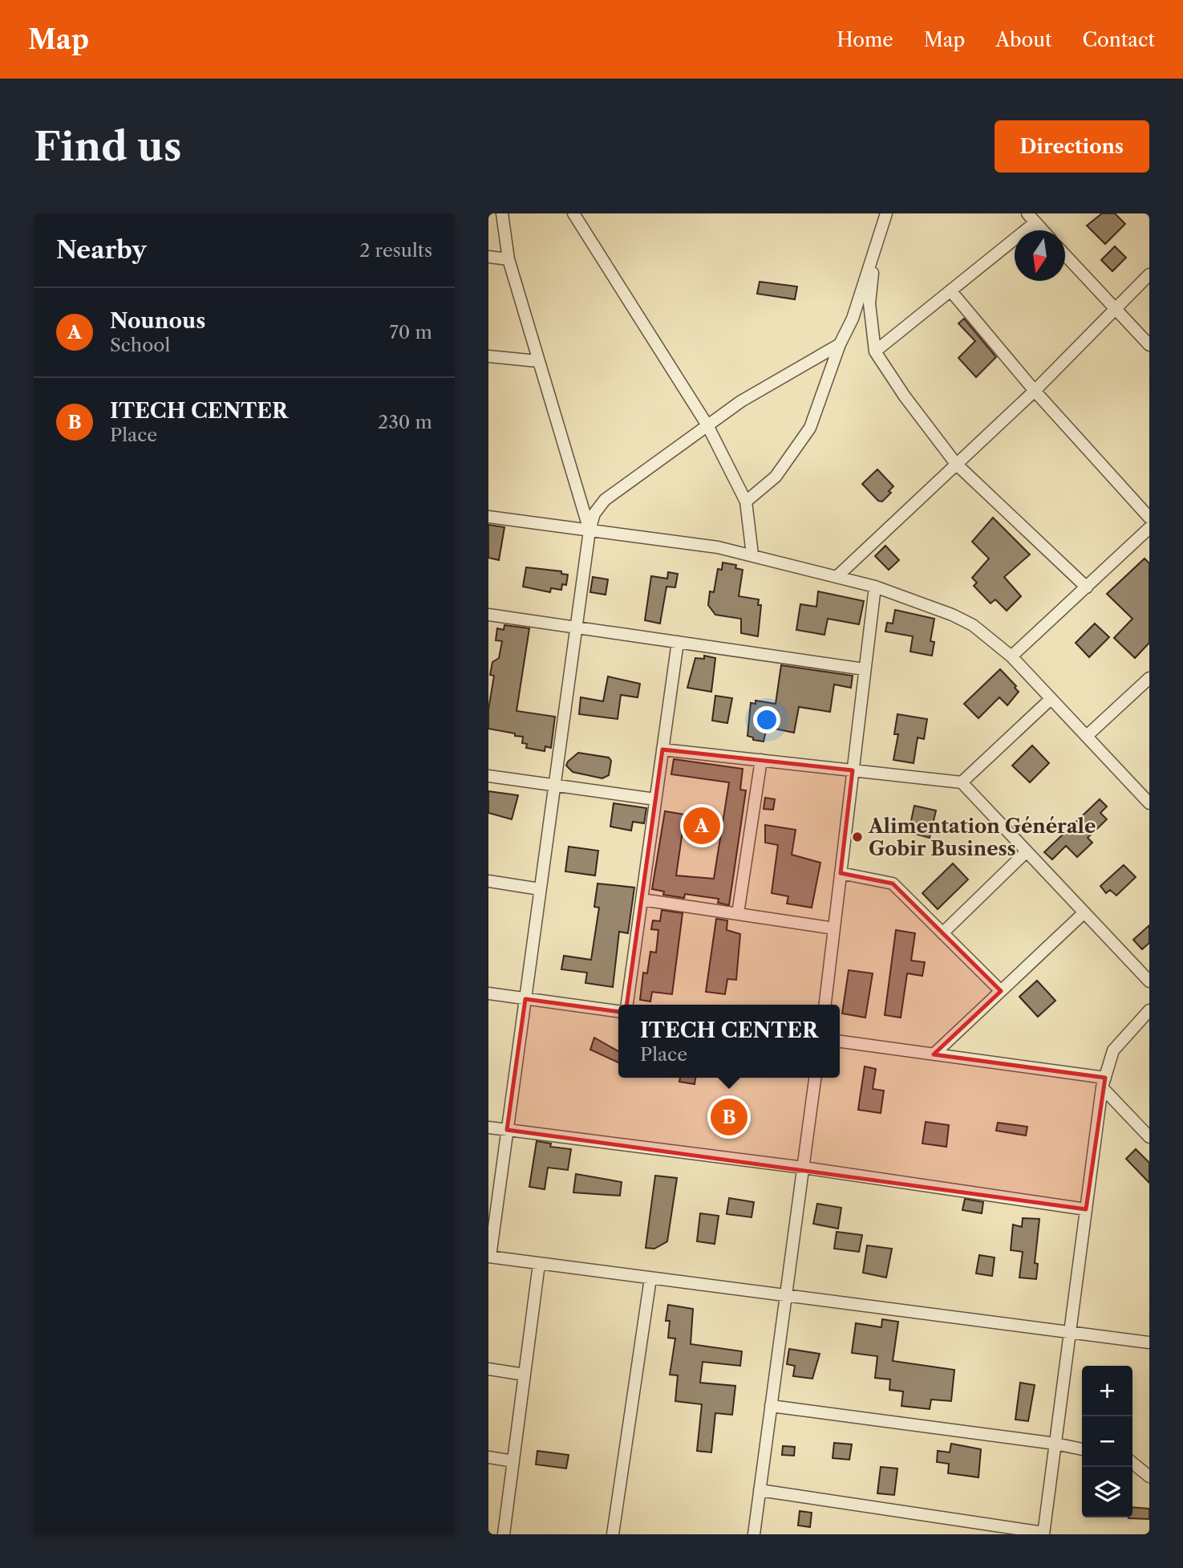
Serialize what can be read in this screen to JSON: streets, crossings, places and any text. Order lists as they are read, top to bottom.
{
  "places": ["Alimentation Générale Gobir Business"],
  "north": "bottom",
  "page": {
    "header": "Map",
    "nav": [
      "Home",
      "Map",
      "About",
      "Contact"
    ],
    "buttons": "Directions",
    "title": "Find us",
    "heading": ["Nearby", "2 results"],
    "list": [
      {
        "mark": "A",
        "name": "Nounous",
        "note": "School",
        "value": "70 m"
      },
      {
        "mark": "B",
        "name": "ITECH CENTER",
        "note": "Place",
        "value": "230 m"
      }
    ],
    "pins": ["A", "B"],
    "popup": ["ITECH CENTER", "Place"],
    "map_buttons": ["+", "−"]
  }
}
